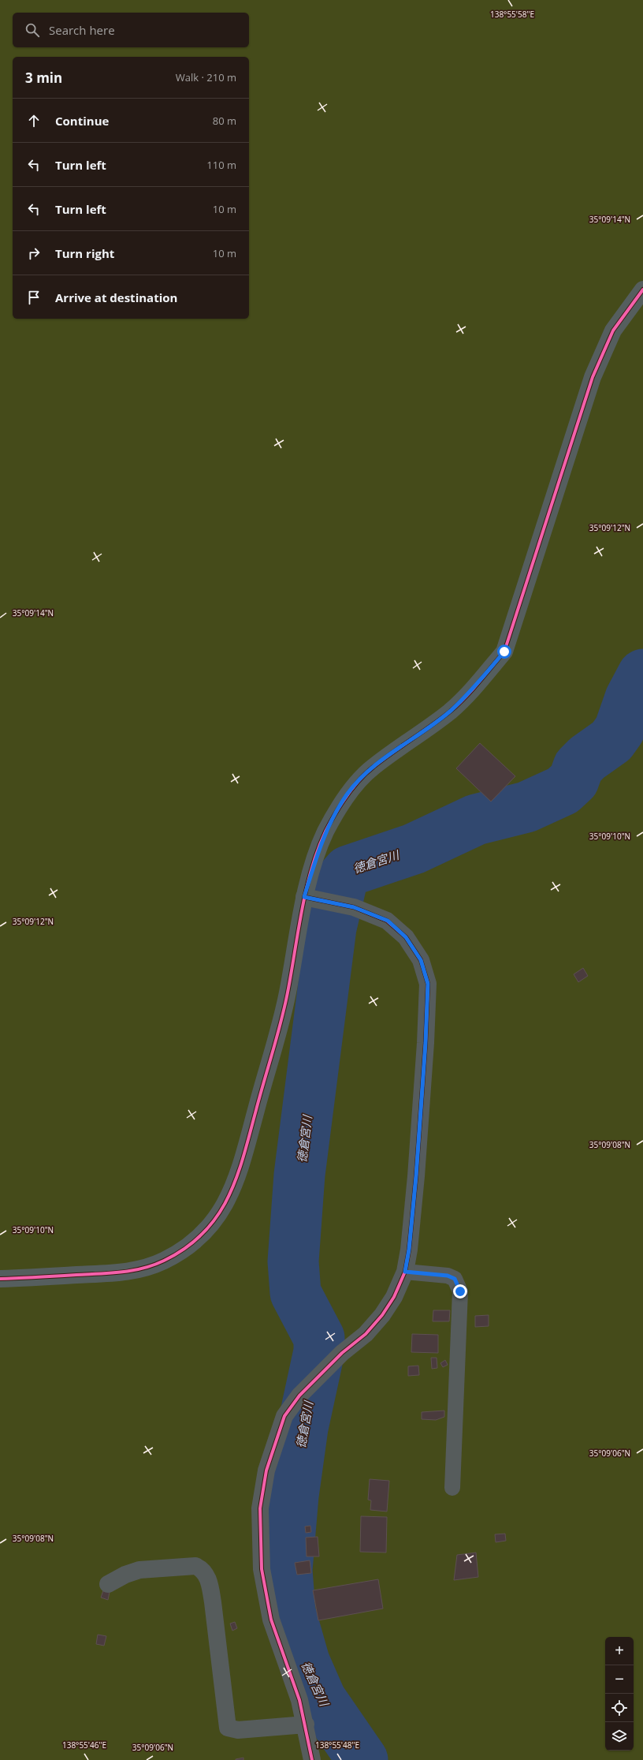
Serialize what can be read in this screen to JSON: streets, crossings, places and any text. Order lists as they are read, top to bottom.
{
  "water": ["徳倉宮川"],
  "page": {
    "search": "Search here",
    "heading": ["3 min", "Walk · 210 m"],
    "list": [
      ["Continue", "80 m"],
      ["Turn left", "110 m"],
      ["Turn left", "10 m"],
      ["Turn right", "10 m"],
      "Arrive at destination"
    ],
    "map_buttons": ["+", "−"]
  },
  "coordinates": [
    "138°55'58\"E",
    "35°09'14\"N",
    "35°09'12\"N",
    "35°09'10\"N",
    "35°09'08\"N",
    "35°09'06\"N",
    "138°55'46\"E",
    "138°55'48\"E"
  ]
}
